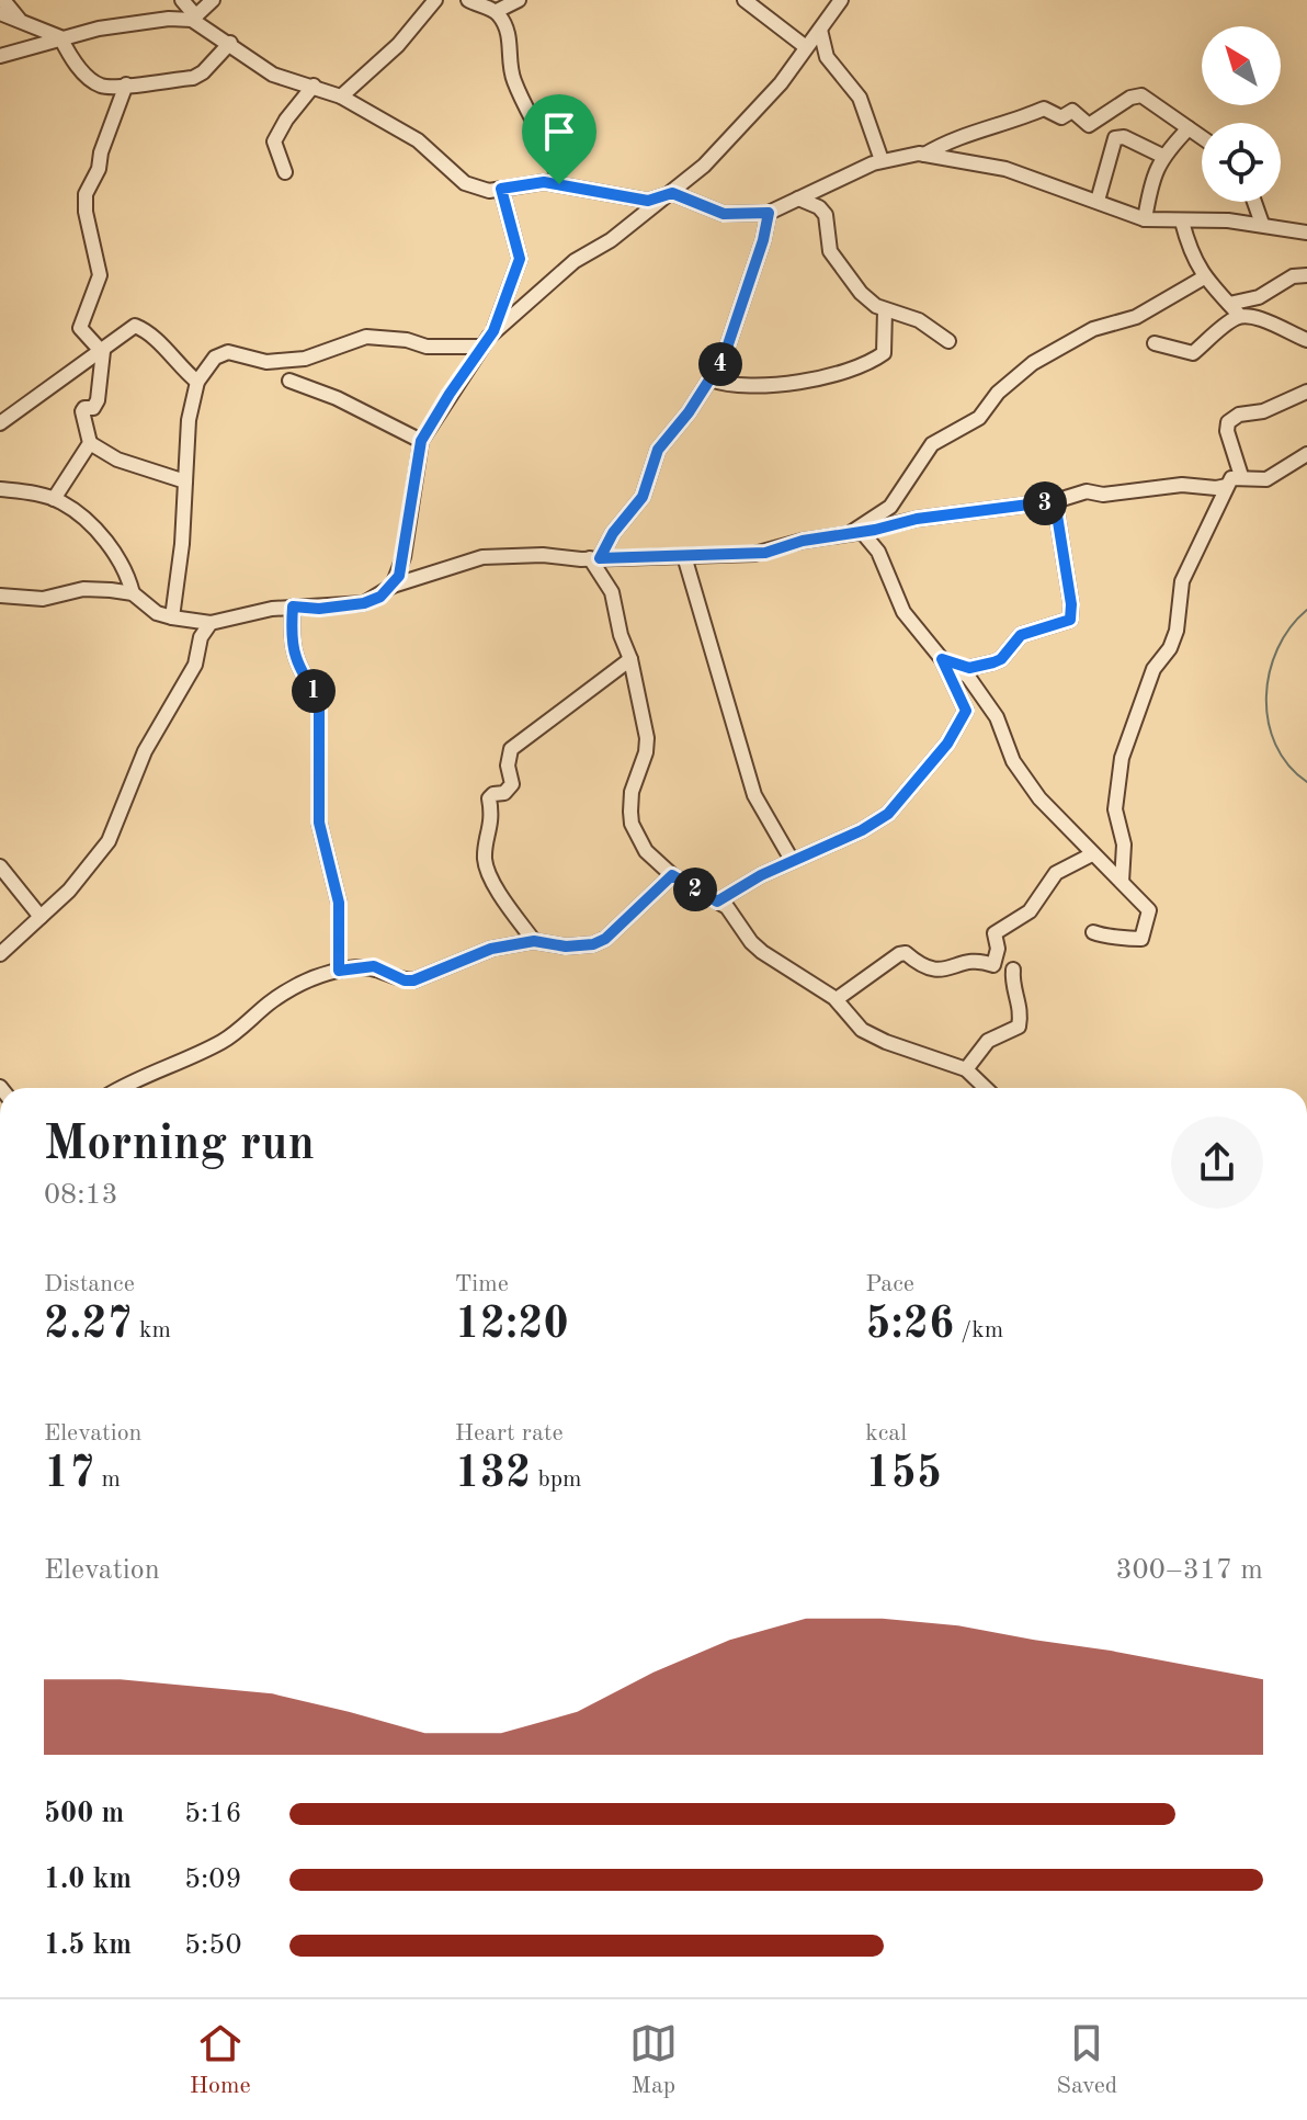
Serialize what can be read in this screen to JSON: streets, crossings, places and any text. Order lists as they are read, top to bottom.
{
  "north": "top left",
  "page": {
    "pins": [
      "4",
      "3",
      "1",
      "2"
    ],
    "heading": ["Morning run", "08:13"],
    "stats": [
      ["Distance", "2.27 km"],
      ["Time", "12:20"],
      ["Pace", "5:26 /km"],
      ["Elevation", "17 m"],
      ["Heart rate", "132 bpm"],
      ["kcal", "155"]
    ],
    "chart": ["Elevation", "300–317 m"],
    "list": [
      {
        "name": "500 m",
        "note": "5:16"
      },
      {
        "name": "1.0 km",
        "note": "5:09"
      },
      {
        "name": "1.5 km",
        "note": "5:50"
      }
    ],
    "tabs": ["Home", "Map", "Saved"]
  }
}
